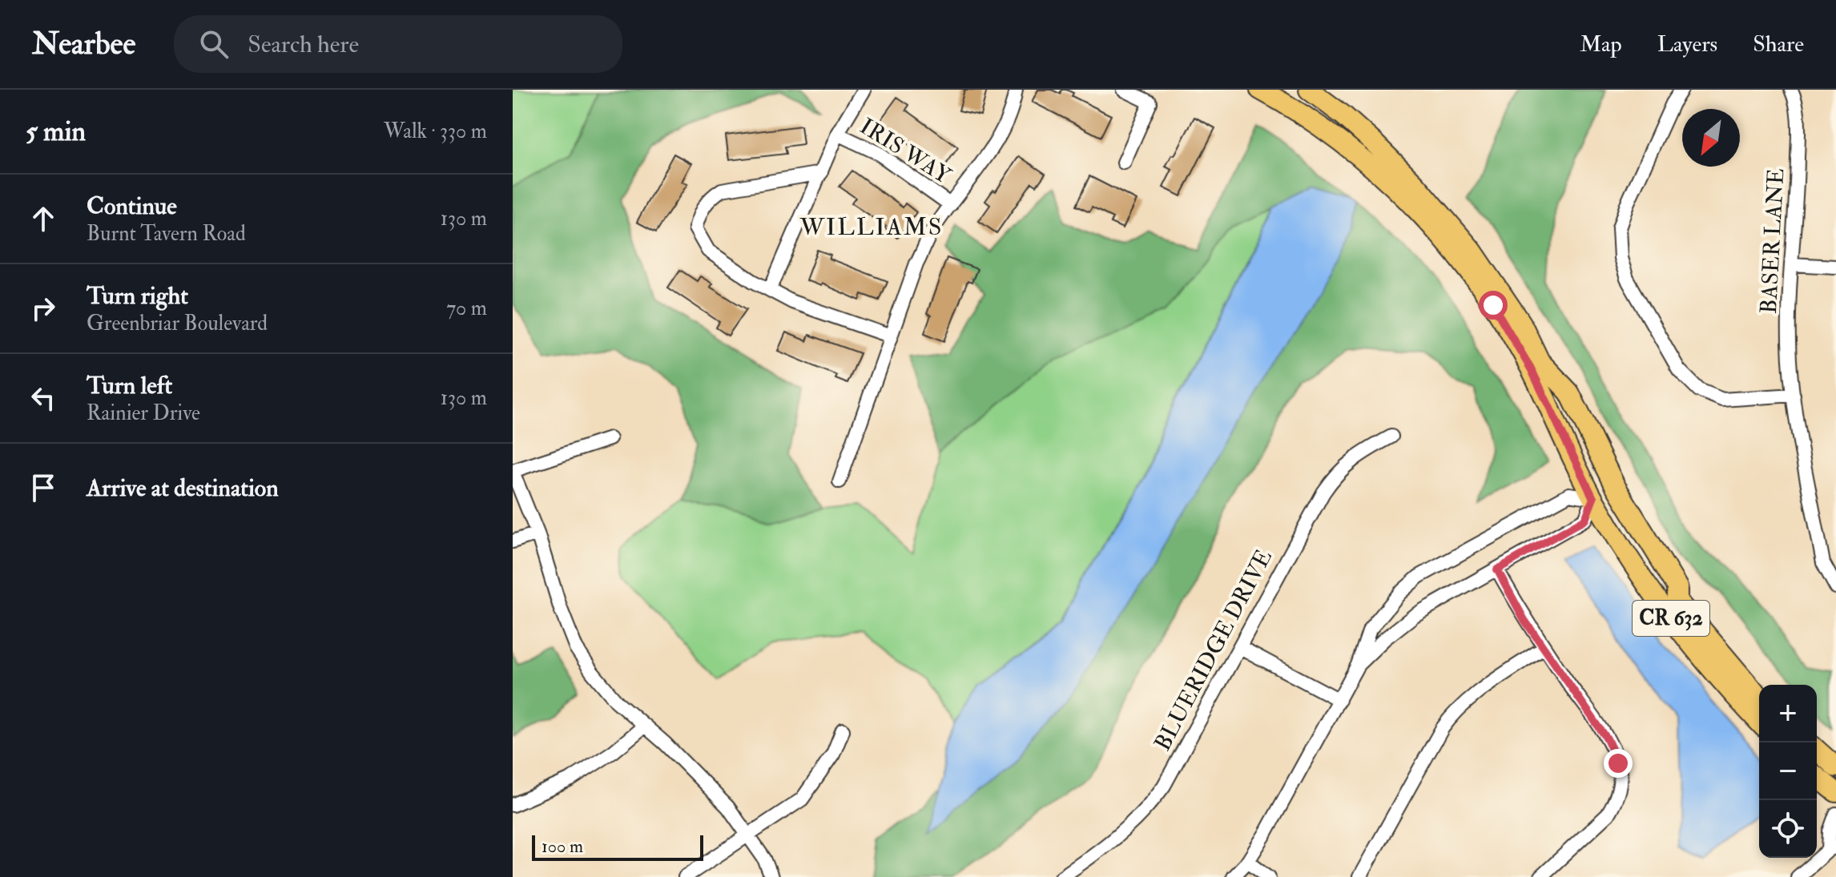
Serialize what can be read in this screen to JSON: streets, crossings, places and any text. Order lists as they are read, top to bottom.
{
  "streets": {
    "main road": ["CR 632"],
    "street": ["IRIS WAY", "BASER LANE", "BLUERIDGE DRIVE"]
  },
  "districts": ["WILLIAMS"],
  "scale_bar": "100 m",
  "north": "bottom left",
  "page": {
    "header": "Nearbee",
    "search": "Search here",
    "nav": ["Map", "Layers", "Share"],
    "heading": ["5 min", "Walk · 330 m"],
    "list": [
      ["Continue", "Burnt Tavern Road", "130 m"],
      ["Turn right", "Greenbriar Boulevard", "70 m"],
      ["Turn left", "Rainier Drive", "130 m"],
      "Arrive at destination"
    ],
    "map_buttons": ["+", "−"],
    "scale": "100 m"
  }
}
